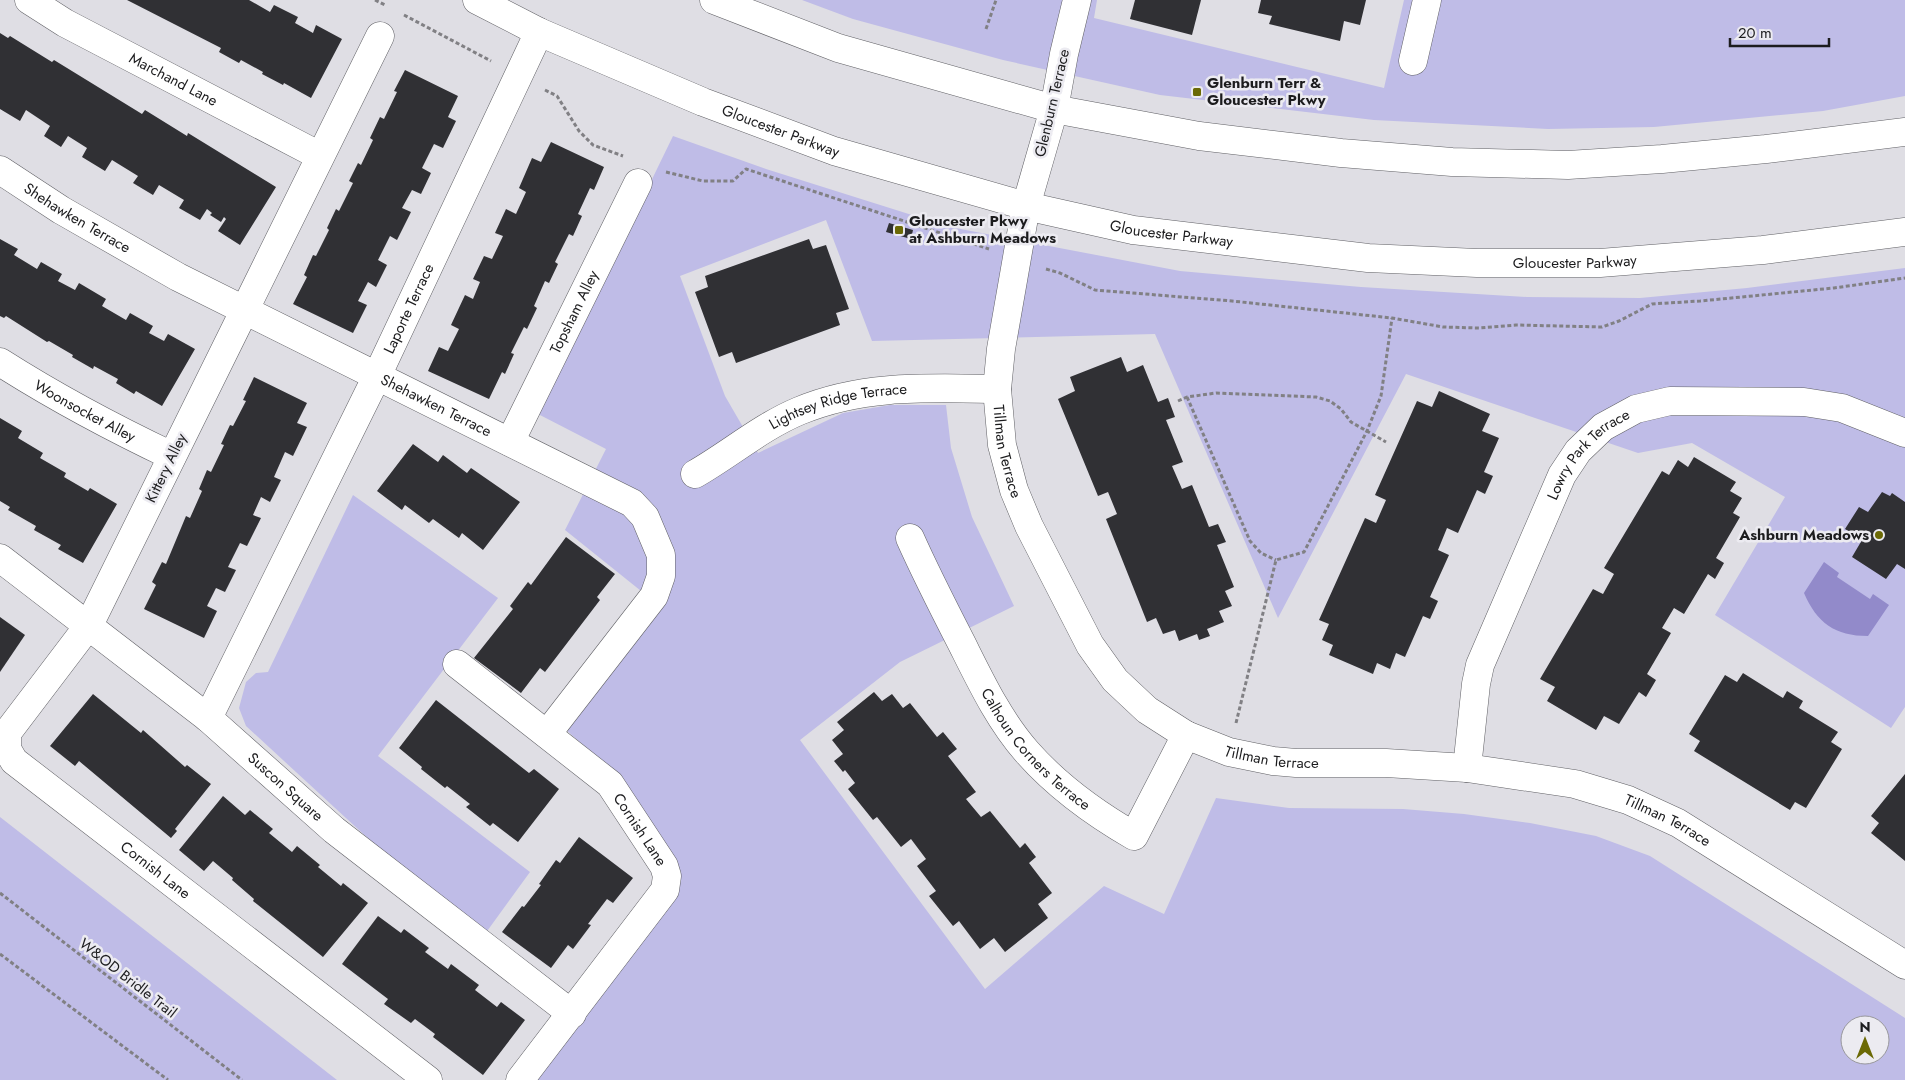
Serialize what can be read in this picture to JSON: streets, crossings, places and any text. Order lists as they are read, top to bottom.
{
  "streets": {
    "street": [
      "Marchand Lane",
      "Glenburn Terrace",
      "Gloucester Parkway",
      "Shehawken Terrace",
      "Laporte Terrace",
      "Topsham Alley",
      "Lightsey Ridge Terrace",
      "Woonsocket Alley",
      "Tillman Terrace",
      "Lowry Park Terrace",
      "Kittery Alley",
      "Calhoun Corners Terrace",
      "Suscon Square",
      "Cornish Lane"
    ],
    "path": ["W&OD Bridle Trail"]
  },
  "crossings": [
    ["Glenburn Terrace", "Gloucester Parkway"],
    ["Glenburn Terrace", "Tillman Terrace"],
    ["Gloucester Parkway", "Laporte Terrace"],
    ["Gloucester Parkway", "Tillman Terrace"],
    ["Shehawken Terrace", "Laporte Terrace"],
    ["Shehawken Terrace", "Topsham Alley"],
    ["Shehawken Terrace", "Kittery Alley"],
    ["Shehawken Terrace", "Cornish Lane"],
    ["Laporte Terrace", "Suscon Square"],
    ["Lightsey Ridge Terrace", "Tillman Terrace"],
    ["Woonsocket Alley", "Kittery Alley"],
    ["Tillman Terrace", "Lowry Park Terrace"],
    ["Tillman Terrace", "Calhoun Corners Terrace"],
    ["Kittery Alley", "Suscon Square"],
    ["Kittery Alley", "Cornish Lane"],
    ["Suscon Square", "Cornish Lane"]
  ],
  "places": {
    "transit": ["Glenburn Terr & Gloucester Pkwy", "Gloucester Pkwy at Ashburn Meadows"],
    "other": ["Ashburn Meadows"]
  },
  "scale_bar": "20 m",
  "north": "top"
}
